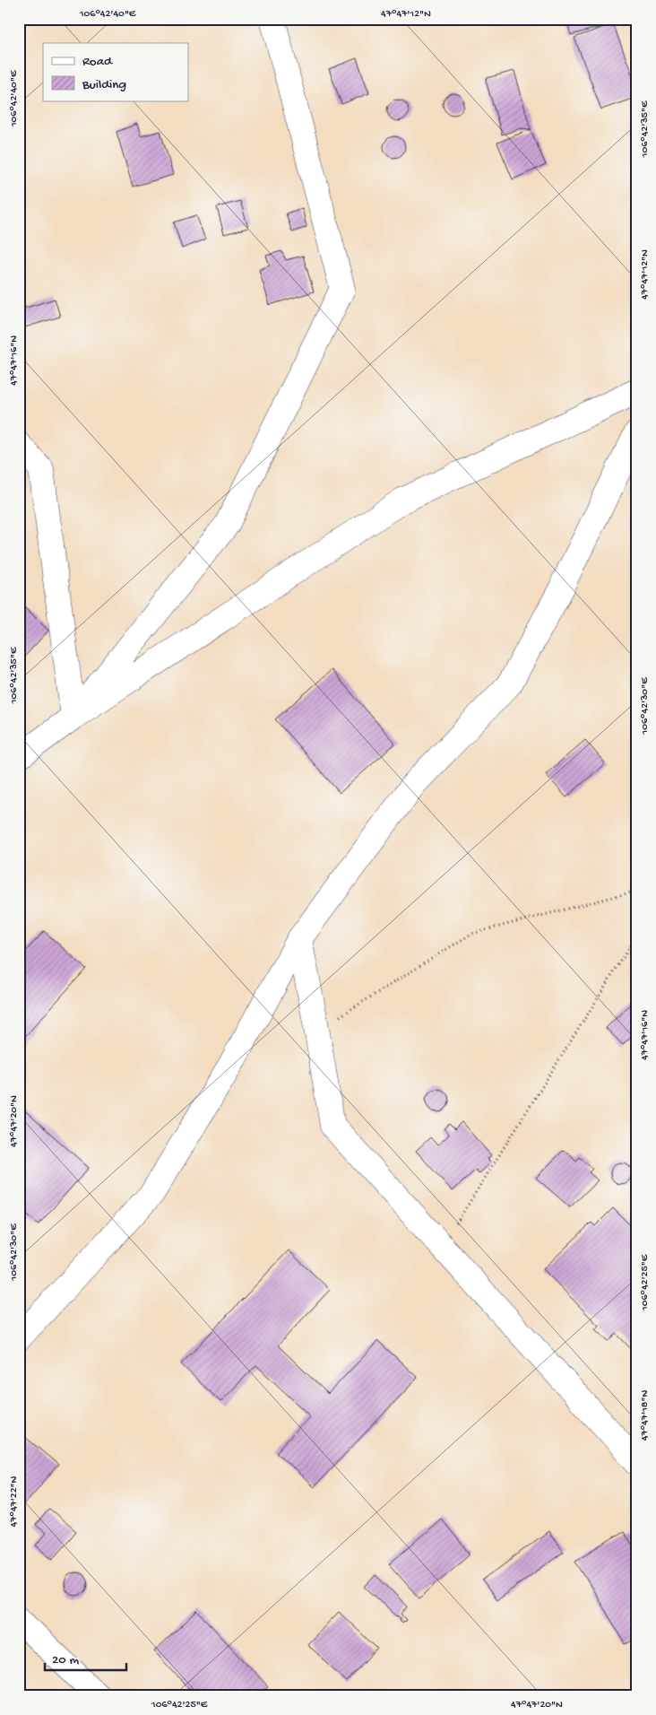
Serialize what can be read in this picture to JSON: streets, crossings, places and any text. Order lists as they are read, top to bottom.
{
  "legend": ["Road", "Building"],
  "scale_bar": "20 m",
  "coordinates": [
    "106°42'40\"E",
    "47°47'12\"N",
    "106°42'35\"E",
    "47°47'16\"N",
    "106°42'30\"E",
    "47°47'20\"N",
    "106°42'25\"E",
    "47°47'18\"N",
    "47°47'22\"N"
  ]
}
